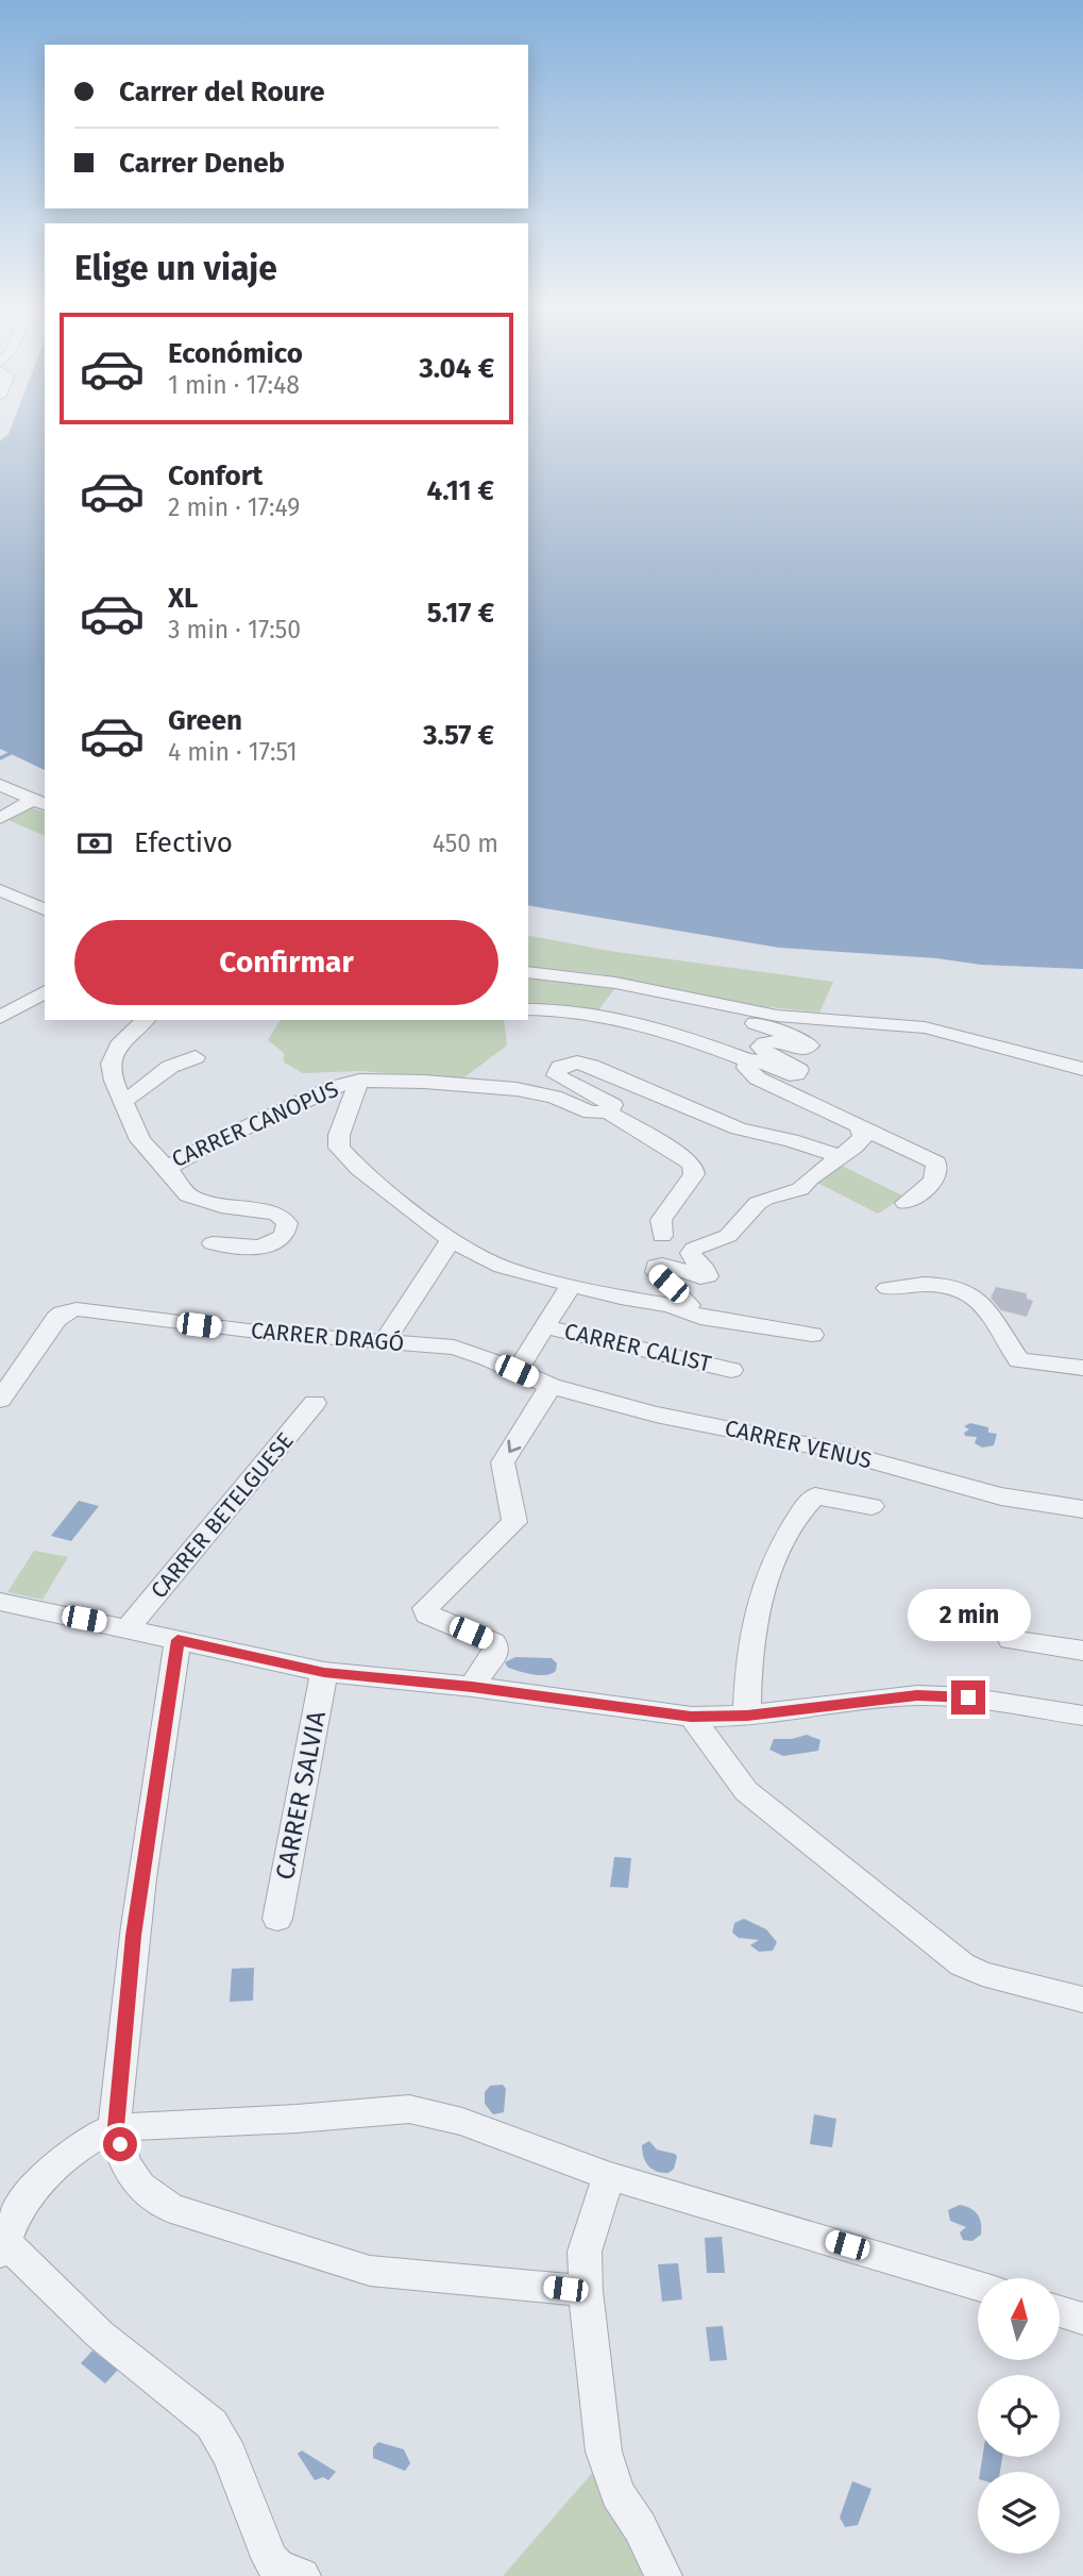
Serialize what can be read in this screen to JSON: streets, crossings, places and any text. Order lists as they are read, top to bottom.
{
  "streets": {
    "street": [
      "CARRER CANOPUS",
      "CARRER DRAGÓ",
      "CARRER CALIST",
      "CARRER VENUS",
      "CARRER BETELGUESE",
      "CARRER SALVIA"
    ]
  },
  "crossings": [
    ["CARRER CANOPUS", "CARRER CALIST"],
    ["CARRER DRAGÓ", "CARRER CALIST"],
    ["CARRER DRAGÓ", "CARRER VENUS"],
    ["CARRER CALIST", "CARRER VENUS"]
  ],
  "north": "top",
  "page": {
    "banner": ["Carrer del Roure", "Carrer Deneb"],
    "heading": "Elige un viaje",
    "list": [
      {
        "name": "Económico",
        "note": "1 min · 17:48",
        "value": "3.04 €"
      },
      {
        "name": "Confort",
        "note": "2 min · 17:49",
        "value": "4.11 €"
      },
      {
        "name": "XL",
        "note": "3 min · 17:50",
        "value": "5.17 €"
      },
      {
        "name": "Green",
        "note": "4 min · 17:51",
        "value": "3.57 €"
      }
    ],
    "pay": ["Efectivo", "450 m"],
    "buttons": "Confirmar",
    "bubble": "2 min"
  }
}
